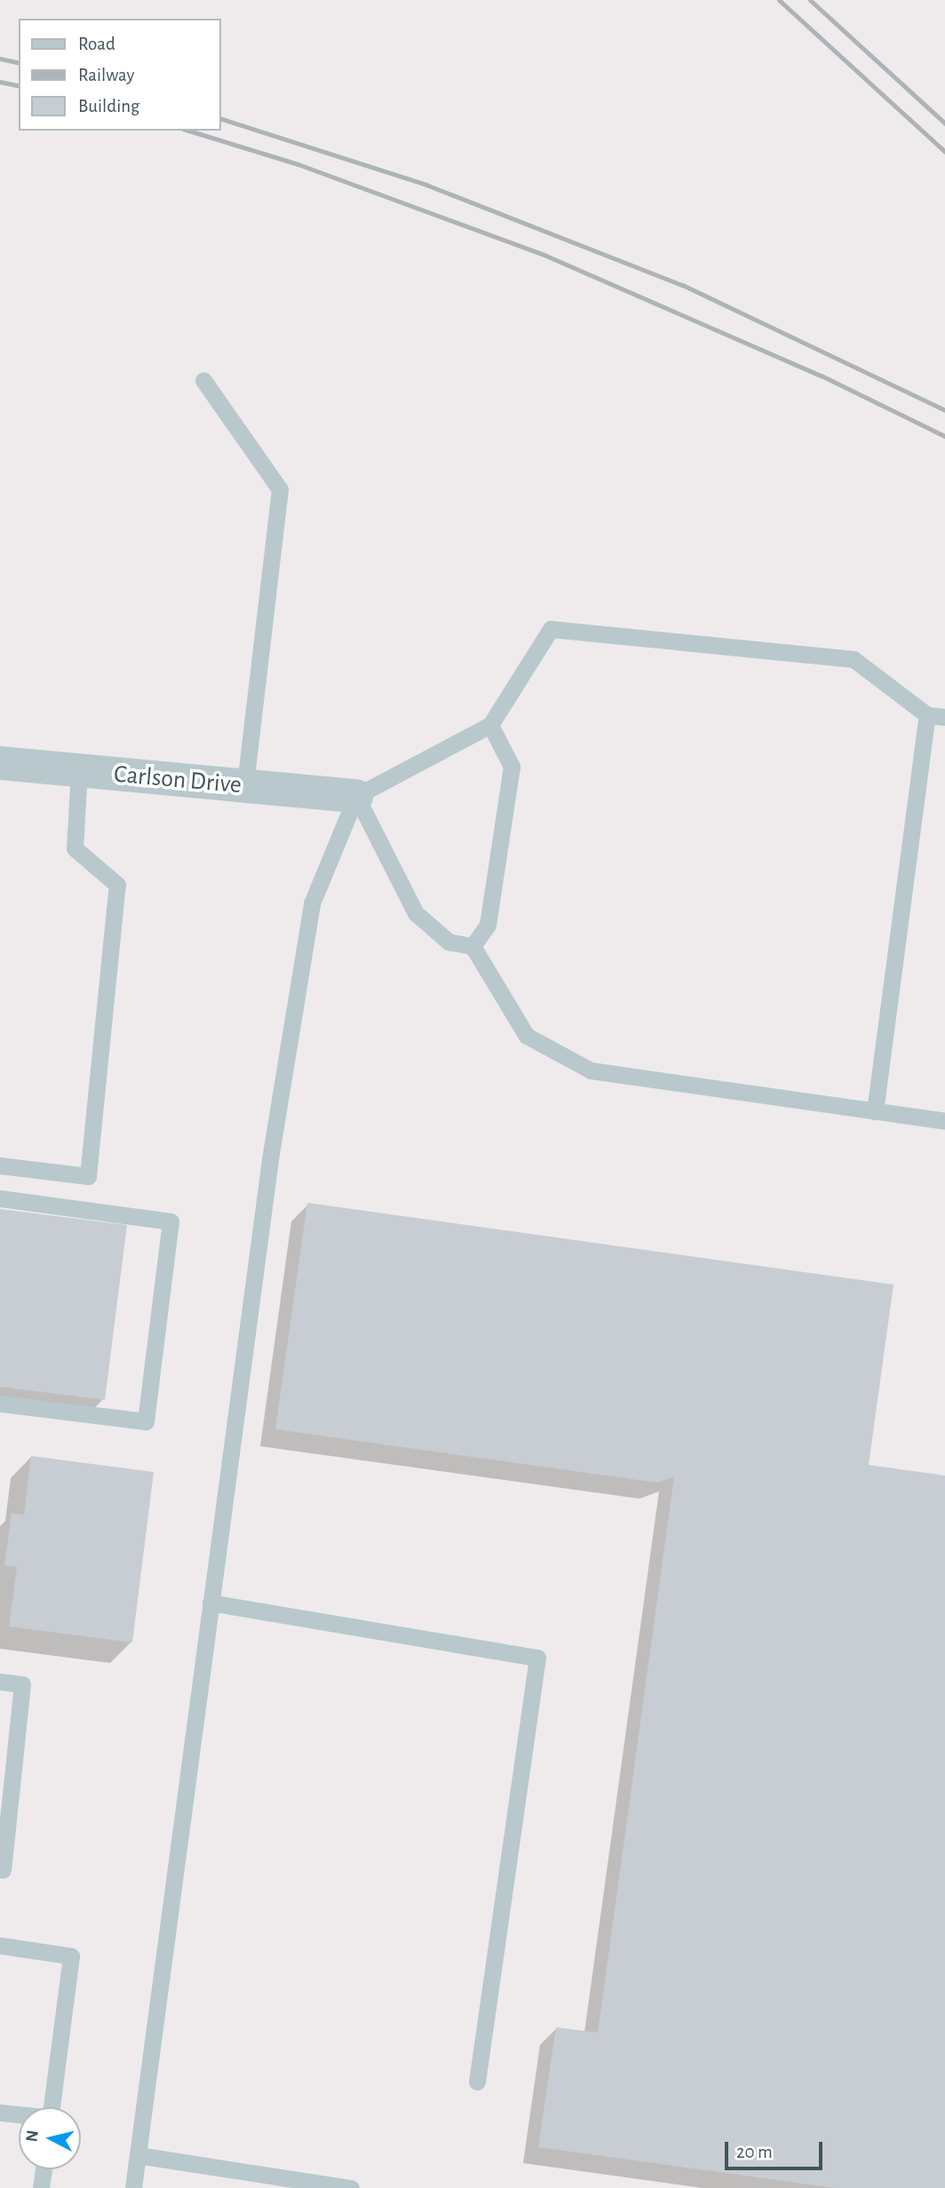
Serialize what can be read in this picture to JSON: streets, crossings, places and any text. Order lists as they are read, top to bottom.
{
  "streets": {
    "street": ["Carlson Drive"]
  },
  "legend": ["Road", "Railway", "Building"],
  "scale_bar": "20 m",
  "north": "left"
}
